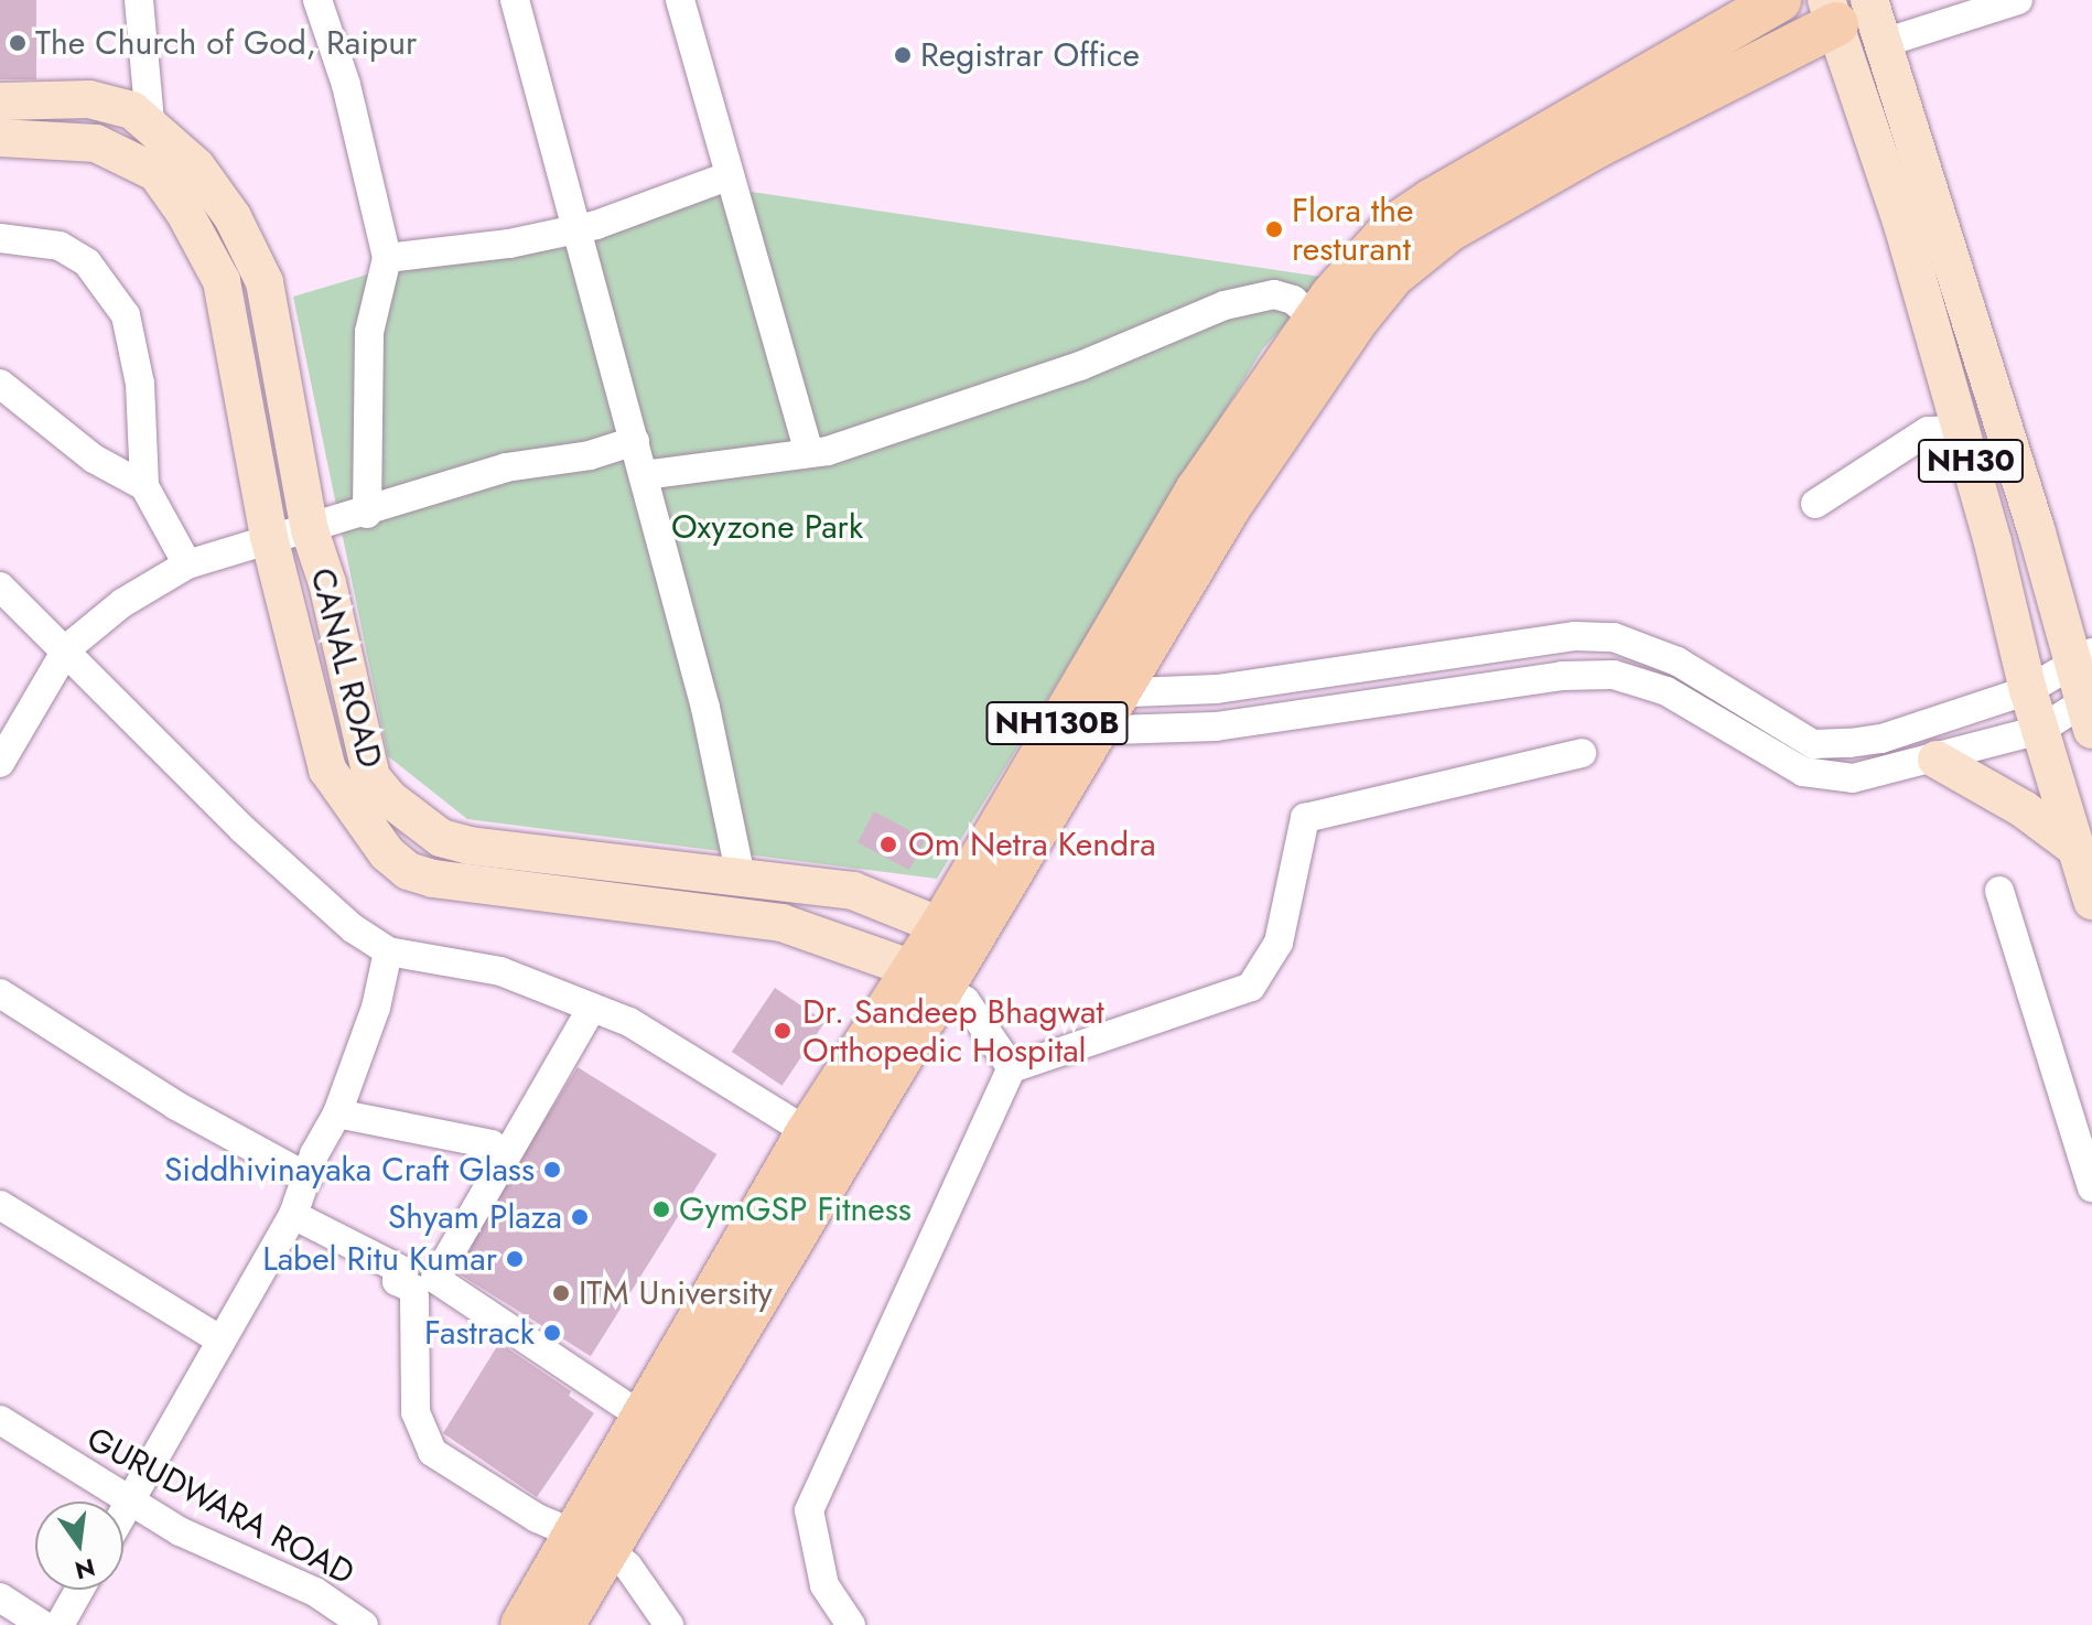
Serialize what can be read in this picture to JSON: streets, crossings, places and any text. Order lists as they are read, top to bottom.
{
  "streets": {
    "highway": ["NH130B"],
    "main road": ["NH30", "CANAL ROAD"],
    "street": ["GURUDWARA ROAD"]
  },
  "crossings": [
    ["NH30", "NH130B"],
    ["CANAL ROAD", "NH130B"]
  ],
  "parks": ["Oxyzone Park"],
  "places": [
    "The Church of God, Raipur",
    "Registrar Office",
    "Flora the resturant",
    "Om Netra Kendra",
    "Dr. Sandeep Bhagwat Orthopedic Hospital",
    "Siddhivinayaka Craft Glass",
    "GymGSP Fitness",
    "Shyam Plaza",
    "Label Ritu Kumar",
    "ITM University",
    "Fastrack"
  ],
  "north": "bottom"
}
